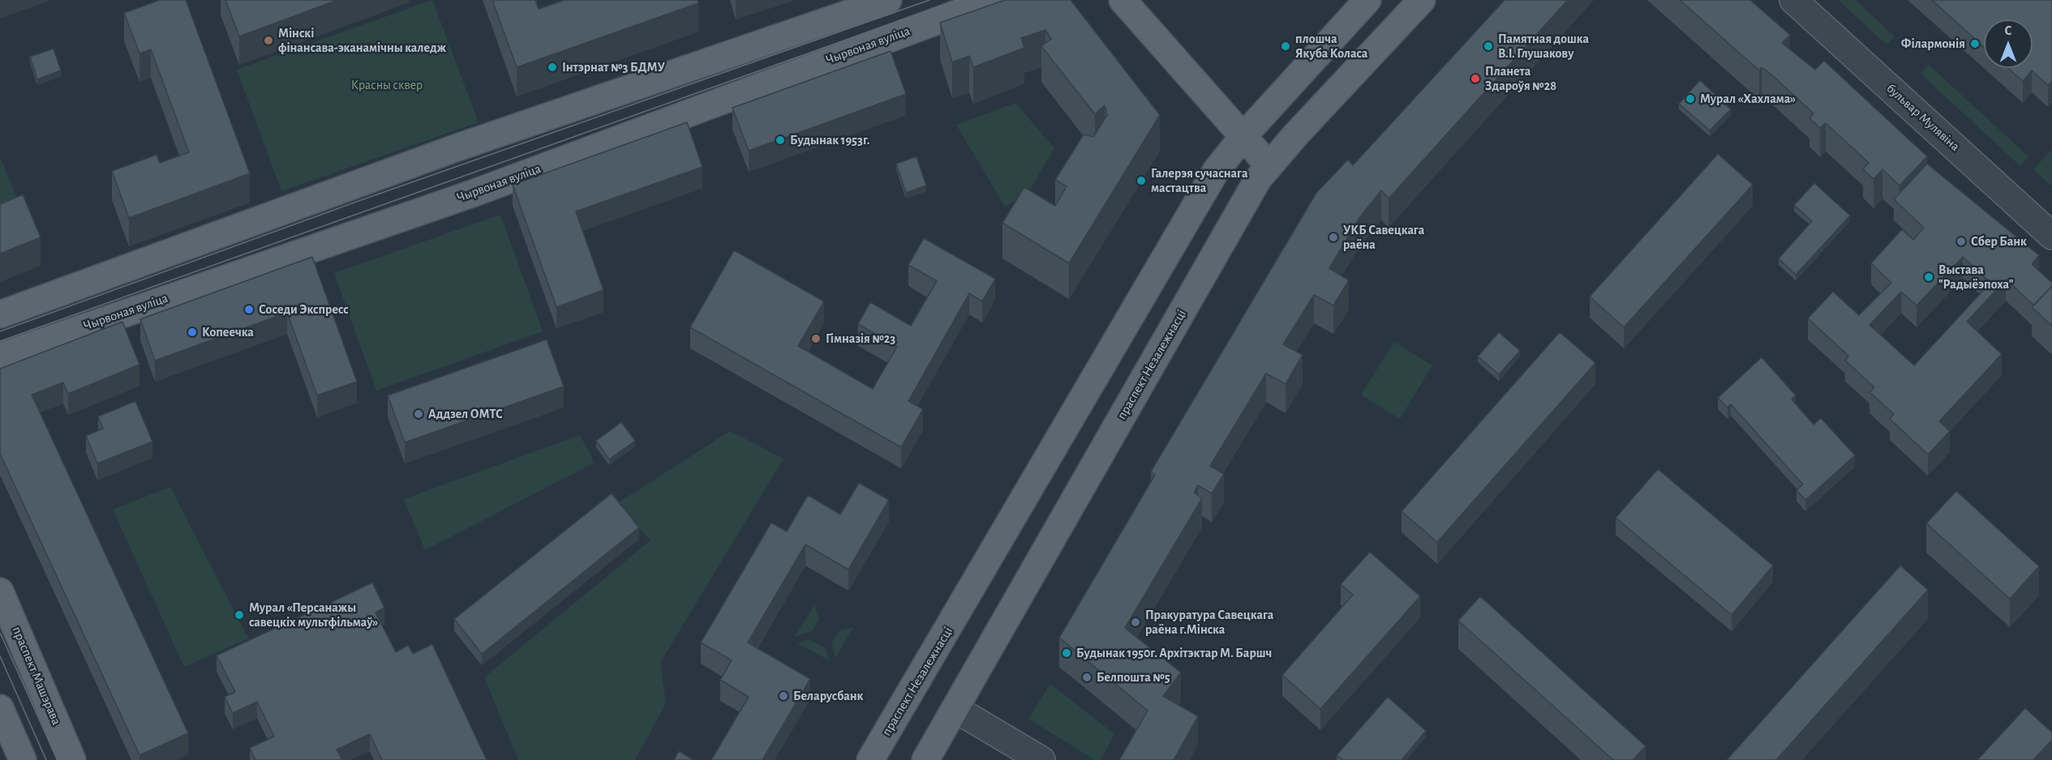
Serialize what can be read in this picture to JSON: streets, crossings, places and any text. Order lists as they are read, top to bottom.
{
  "streets": {
    "main road": ["Чырвоная вуліца", "праспект Незалежнасці", "праспект Машэрава"],
    "street": ["бульвар Мулявіна"]
  },
  "parks": ["Красны сквер"],
  "places": [
    "Мінскі фінансава-эканамічны каледж",
    "Філармонія",
    "плошча Якуба Коласа",
    "Памятная дошка В.І. Глушакову",
    "Інтэрнат №3 БДМУ",
    "Планета Здароўя №28",
    "Мурал «Хахлама»",
    "Будынак 1953г.",
    "Галерэя сучаснага мастацтва",
    "УКБ Савецкага раёна",
    "Сбер Банк",
    "Выстава \"Радыёэпоха\"",
    "Соседи Экспресс",
    "Копеечка",
    "Гімназія №23",
    "Аддзел ОМТС",
    "Мурал «Персанажы савецкіх мультфільмаў»",
    "Пракуратура Савецкага раёна г.Мінска",
    "Будынак 1950г. Архітэктар М. Баршч",
    "Белпошта №5",
    "Беларусбанк"
  ],
  "north": "top"
}
